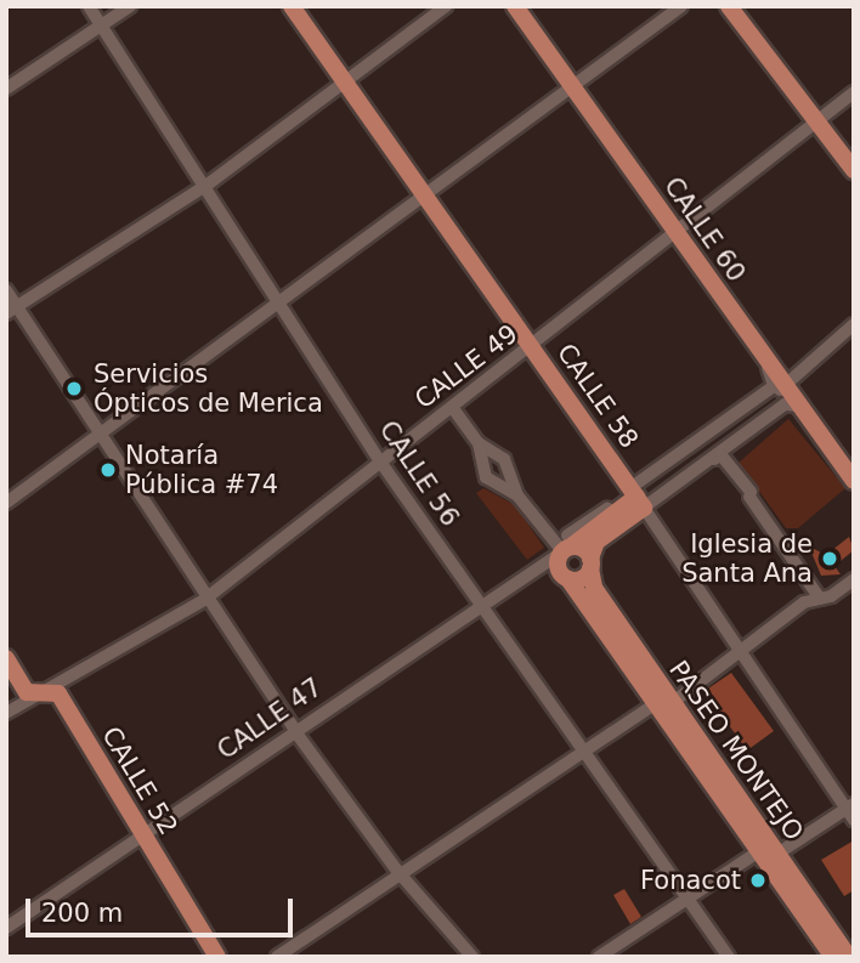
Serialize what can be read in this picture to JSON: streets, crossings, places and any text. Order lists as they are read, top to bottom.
{
  "streets": {
    "main road": [
      "CALLE 60",
      "CALLE 58",
      "CALLE 47",
      "PASEO MONTEJO",
      "CALLE 52"
    ],
    "street": ["CALLE 49", "CALLE 56"]
  },
  "crossings": [
    ["CALLE 60", "CALLE 49"],
    ["CALLE 60", "CALLE 47"],
    ["CALLE 49", "CALLE 58"],
    ["CALLE 49", "CALLE 56"],
    ["CALLE 49", "CALLE 52"],
    ["CALLE 58", "CALLE 47"],
    ["CALLE 56", "CALLE 47"],
    ["CALLE 47", "PASEO MONTEJO"],
    ["CALLE 47", "CALLE 52"]
  ],
  "places": [
    "Servicios Ópticos de Merica",
    "Notaría Pública #74",
    "Iglesia de Santa Ana",
    "Fonacot"
  ],
  "scale_bar": "200 m"
}
